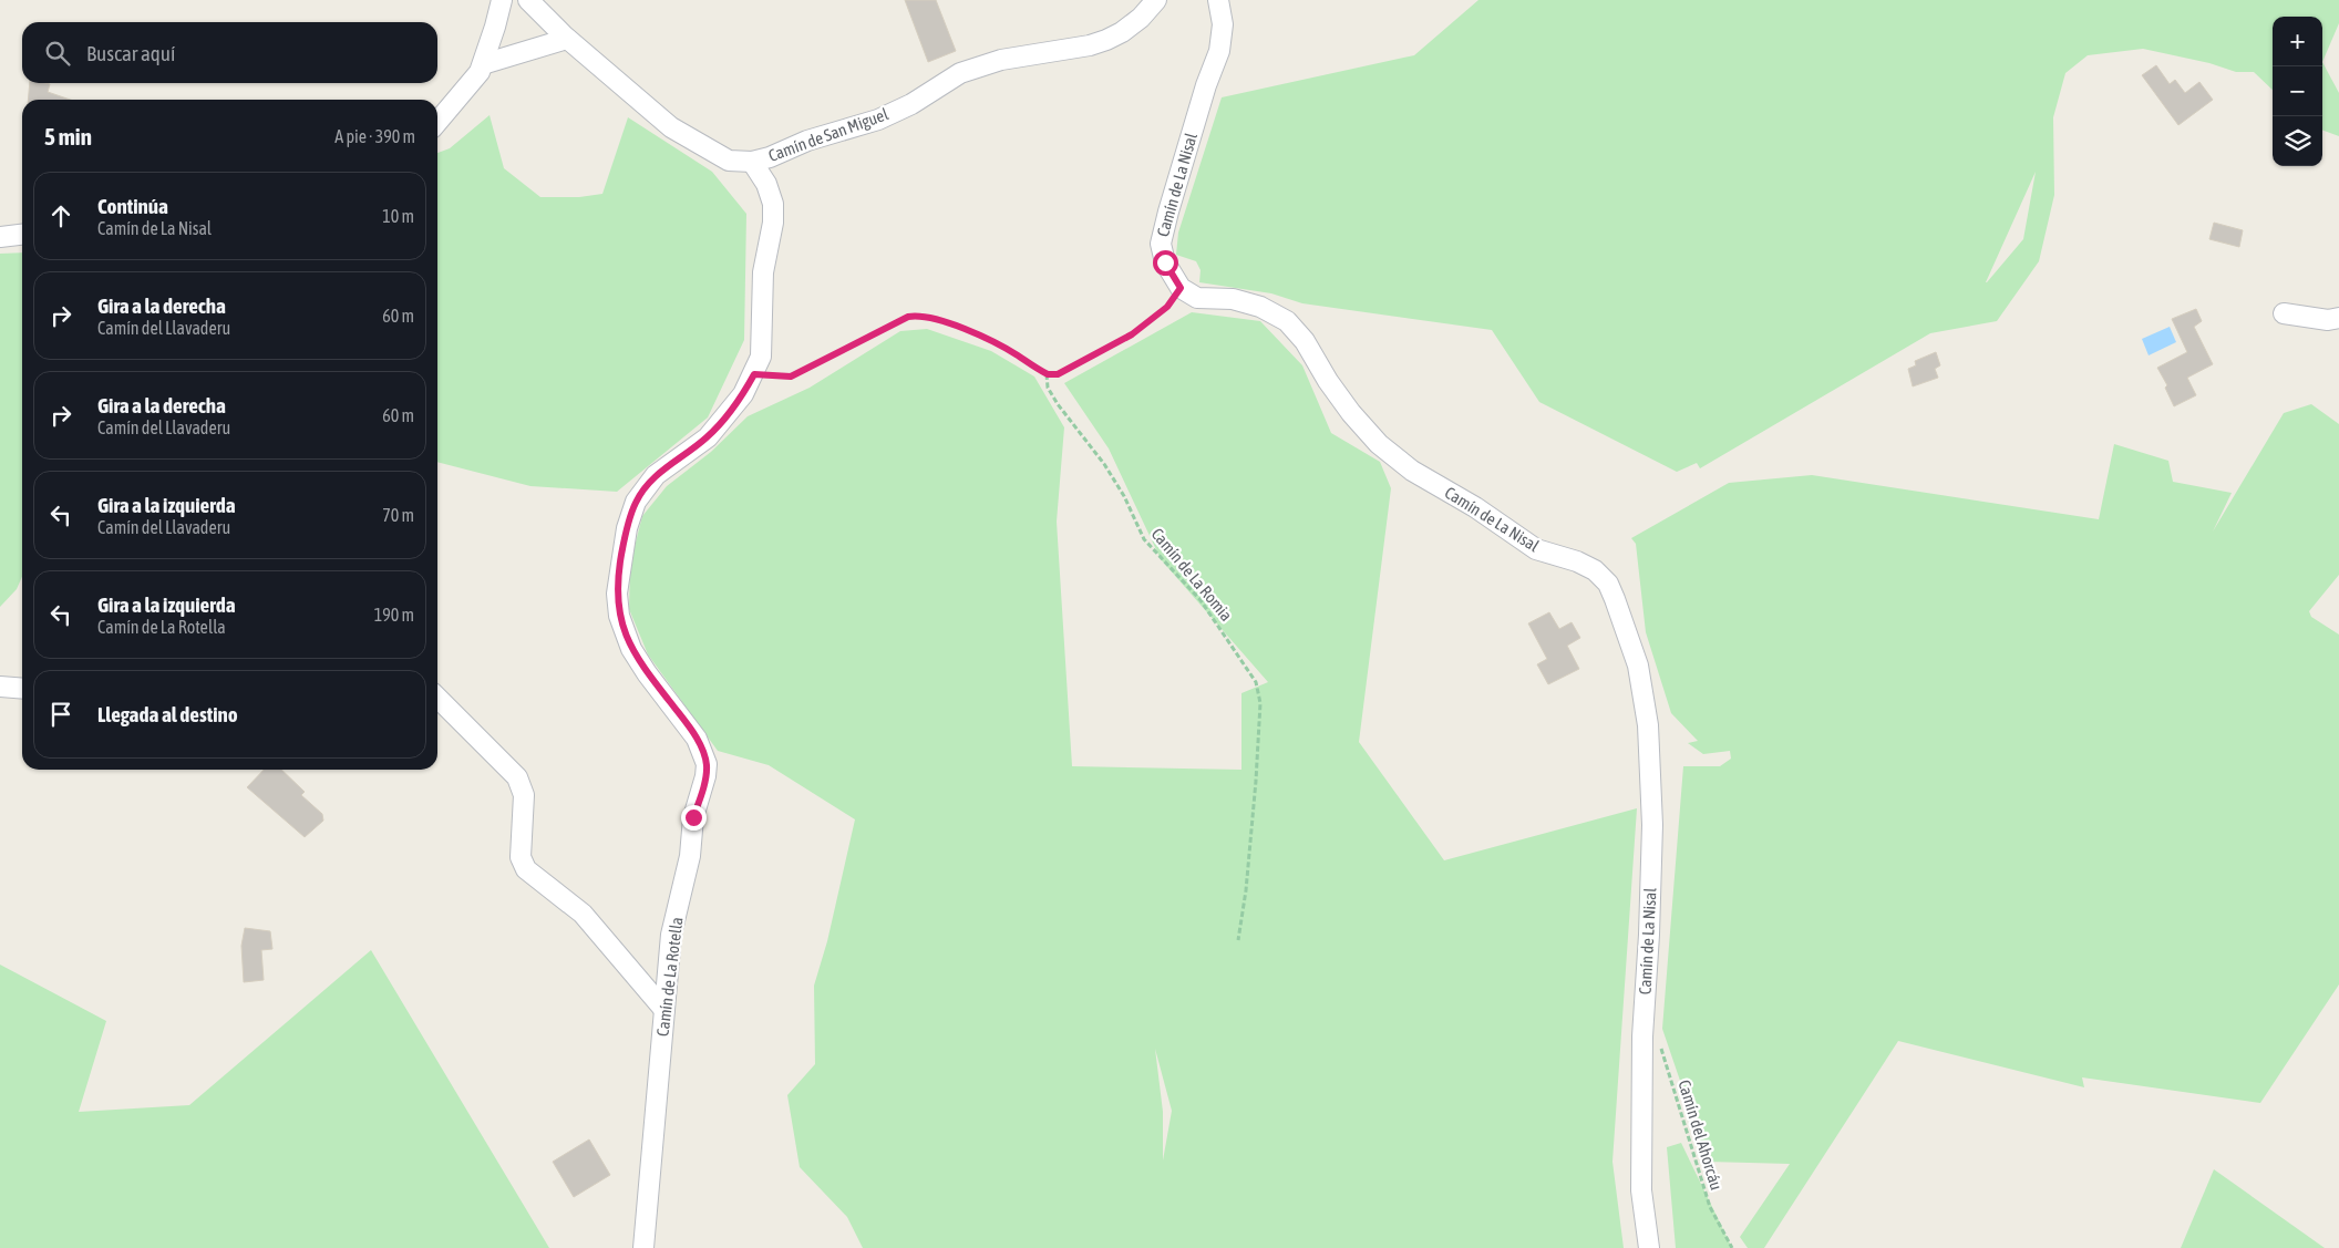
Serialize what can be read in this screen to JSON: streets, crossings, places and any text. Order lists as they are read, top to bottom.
{
  "streets": {
    "street": ["Camín de San Miguel", "Camín de La Nisal", "Camín de La Rotella"],
    "path": ["Camín de La Romia", "Camín del Ahorcáu"]
  },
  "crossings": [
    ["Camín de San Miguel", "Camín de La Rotella"],
    ["Camín de La Nisal", "Camín del Ahorcáu"]
  ],
  "page": {
    "map_buttons": ["+", "−"],
    "search": "Buscar aquí",
    "heading": ["5 min", "A pie · 390 m"],
    "list": [
      ["Continúa", "Camín de La Nisal", "10 m"],
      ["Gira a la derecha", "Camín del Llavaderu", "60 m"],
      ["Gira a la derecha", "Camín del Llavaderu", "60 m"],
      ["Gira a la izquierda", "Camín del Llavaderu", "70 m"],
      ["Gira a la izquierda", "Camín de La Rotella", "190 m"],
      "Llegada al destino"
    ]
  }
}
